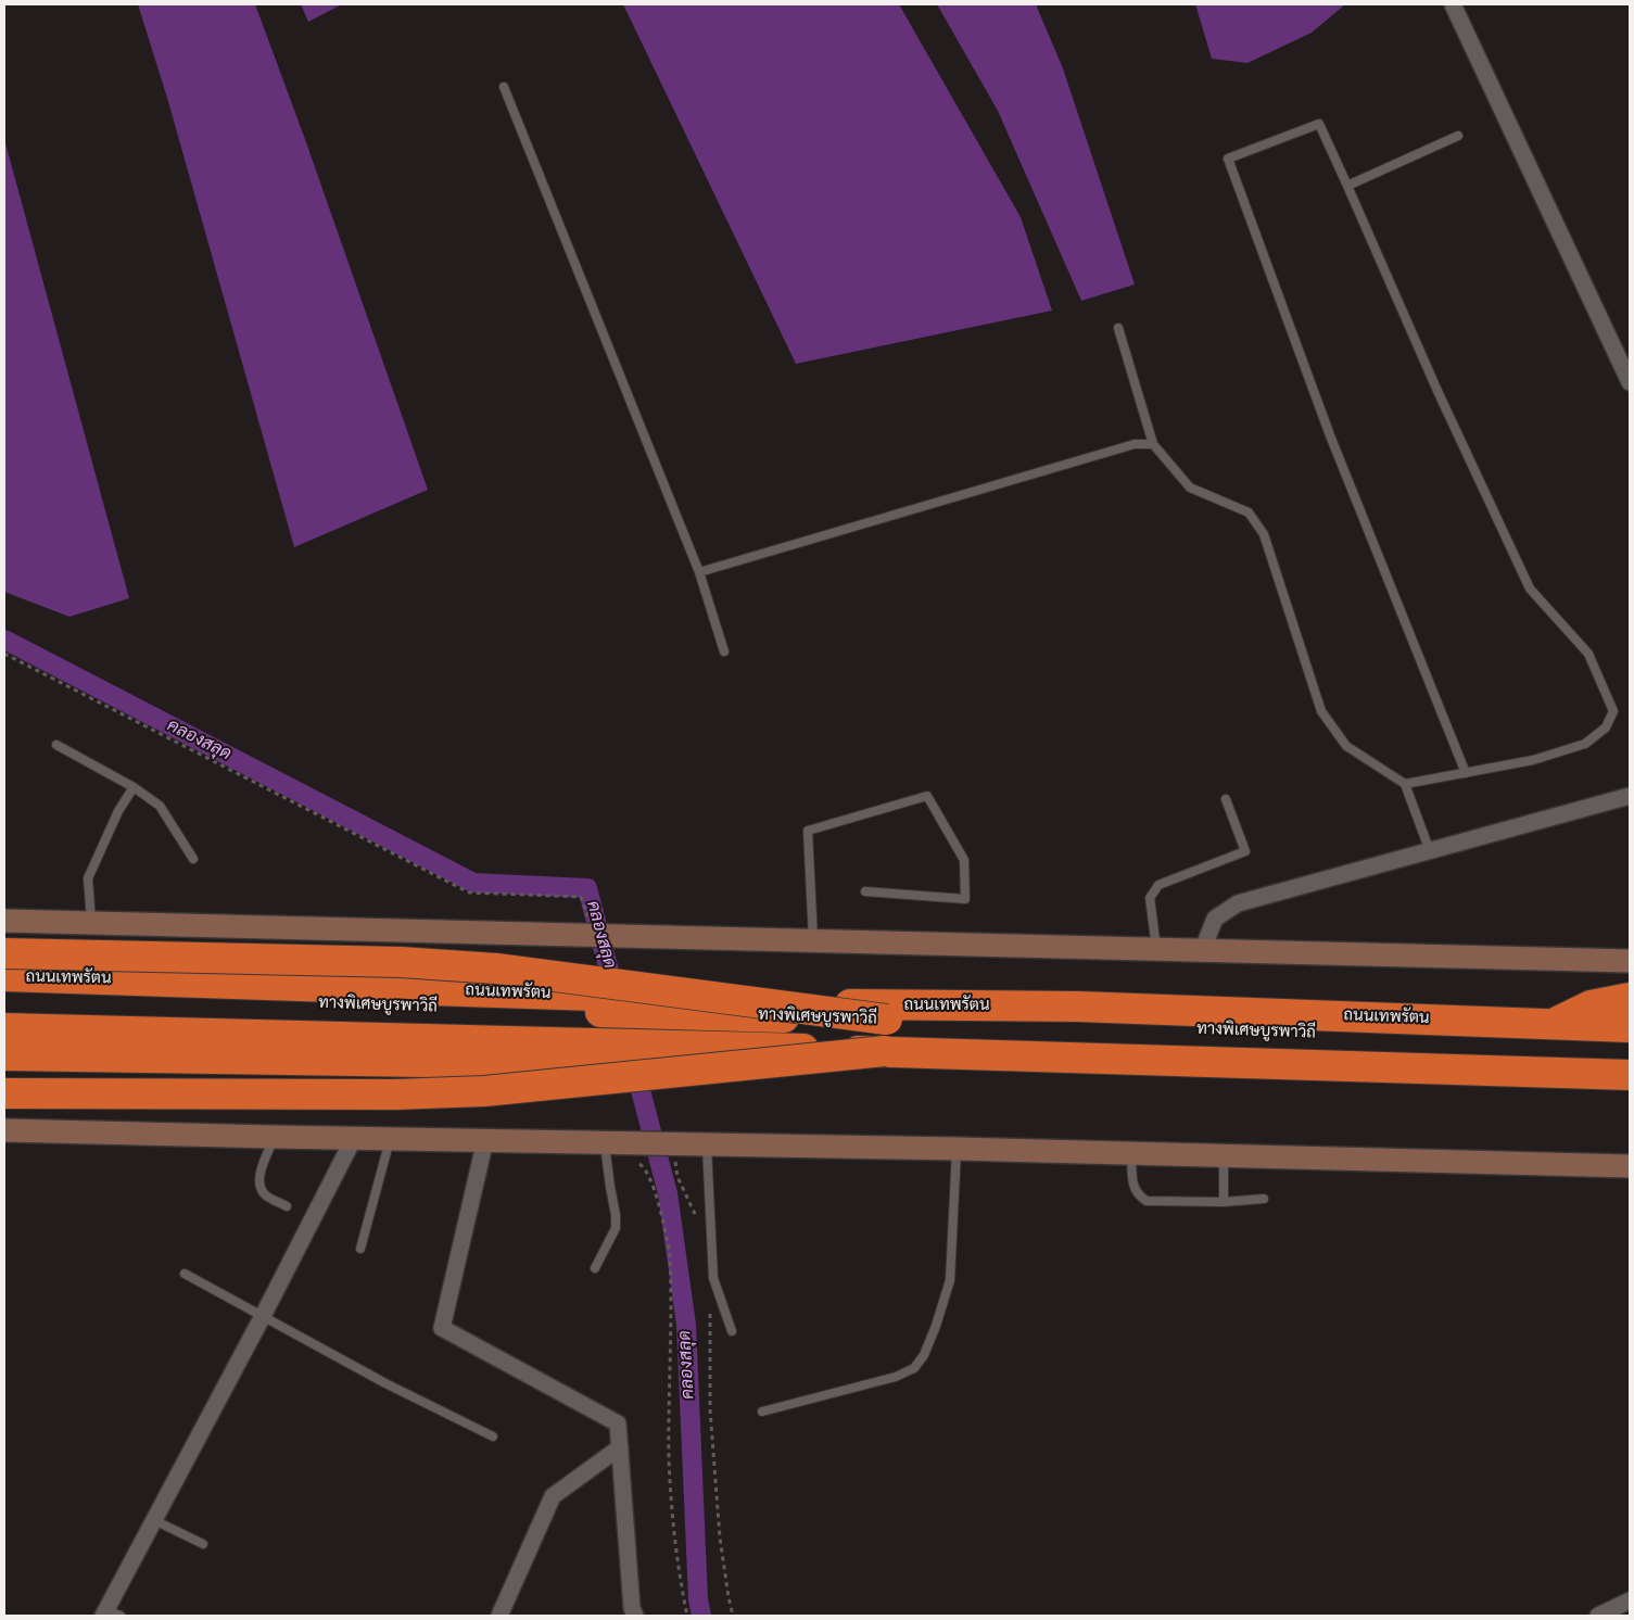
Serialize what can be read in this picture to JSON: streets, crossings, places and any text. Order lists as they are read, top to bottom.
{
  "streets": {
    "highway": ["ถนนเทพรัตน", "ทางพิเศษบูรพาวิถี"]
  },
  "water": ["คลองสลุด"]
}
